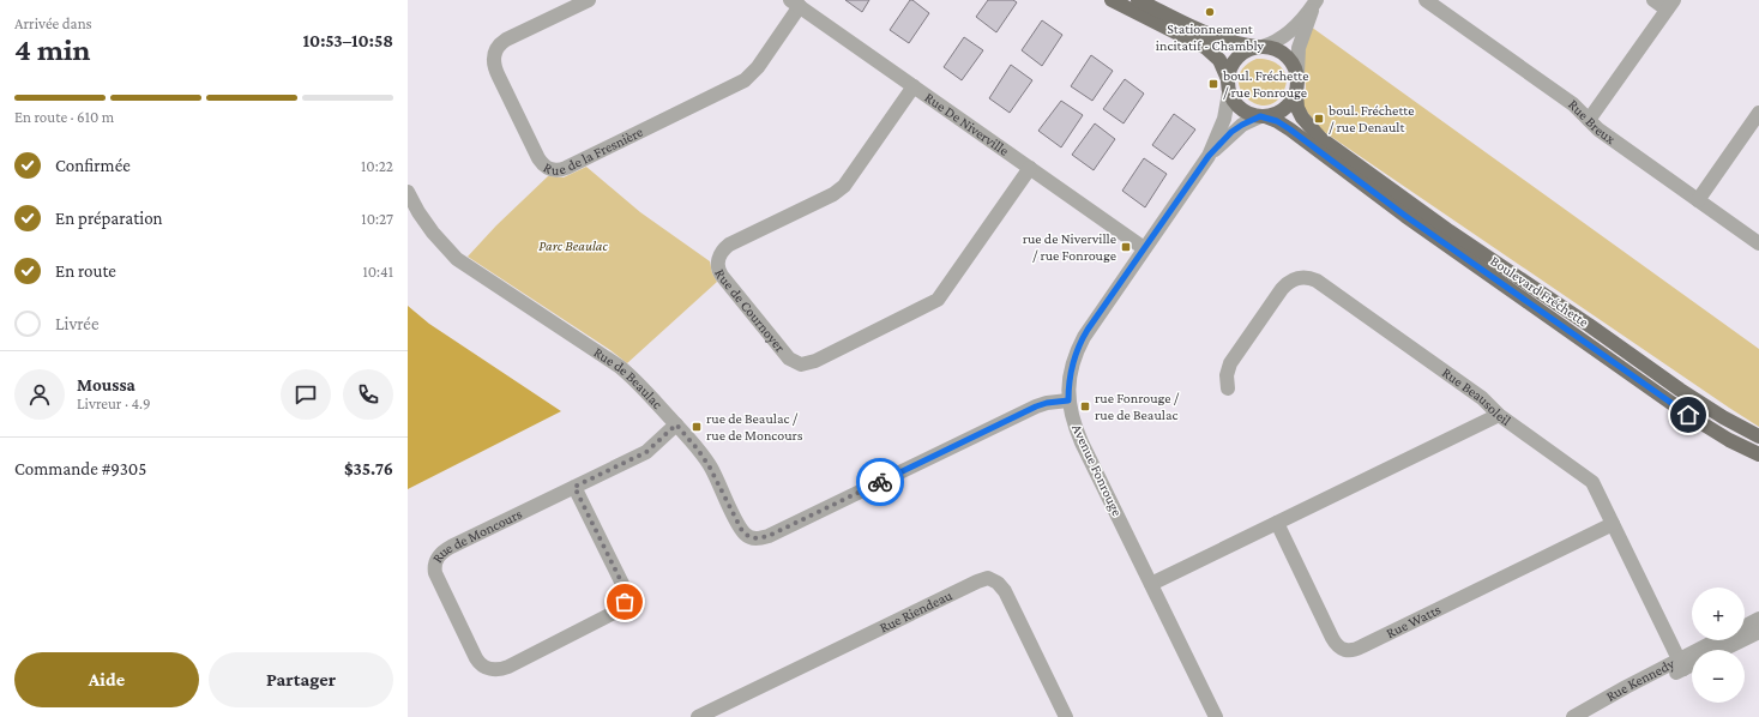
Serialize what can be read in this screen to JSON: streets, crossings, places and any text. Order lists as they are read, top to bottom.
{
  "streets": {
    "main road": ["Boulevard Fréchette"],
    "street": [
      "Rue Breux",
      "Rue De Niverville",
      "Rue de la Fresnière",
      "Rue de Cournoyer",
      "Rue de Beaulac",
      "Rue Beausoleil",
      "Avenue Fonrouge",
      "Rue de Moncours",
      "Rue Riendeau",
      "Rue Watts",
      "Rue Kennedy"
    ]
  },
  "crossings": [
    ["Rue De Niverville", "Rue de la Fresnière"],
    ["Rue De Niverville", "Rue de Cournoyer"],
    ["Rue De Niverville", "Avenue Fonrouge"],
    ["Rue de Beaulac", "Avenue Fonrouge"],
    ["Rue de Beaulac", "Rue de Moncours"],
    ["Rue Beausoleil", "Rue Watts"],
    ["Rue Beausoleil", "Rue Kennedy"]
  ],
  "parks": ["Parc Beaulac"],
  "places": {
    "other": ["Stationnement incitatif - Chambly"],
    "transit": [
      "boul. Fréchette / rue Fonrouge",
      "boul. Fréchette / rue Denault",
      "rue de Niverville / rue Fonrouge",
      "rue Fonrouge / rue de Beaulac",
      "rue de Beaulac / rue de Moncours"
    ]
  },
  "page": {
    "heading": ["4 min", "Arrivée dans", "10:53–10:58"],
    "panel": [
      "Moussa",
      "Livreur · 4.9",
      "Commande #9305",
      "$35.76"
    ],
    "bar": "En route · 610 m",
    "list": [
      ["Confirmée", "10:22"],
      ["En préparation", "10:27"],
      ["En route", "10:41"],
      "Livrée"
    ],
    "map_buttons": ["+", "−"],
    "buttons": ["Aide", "Partager"]
  }
}
